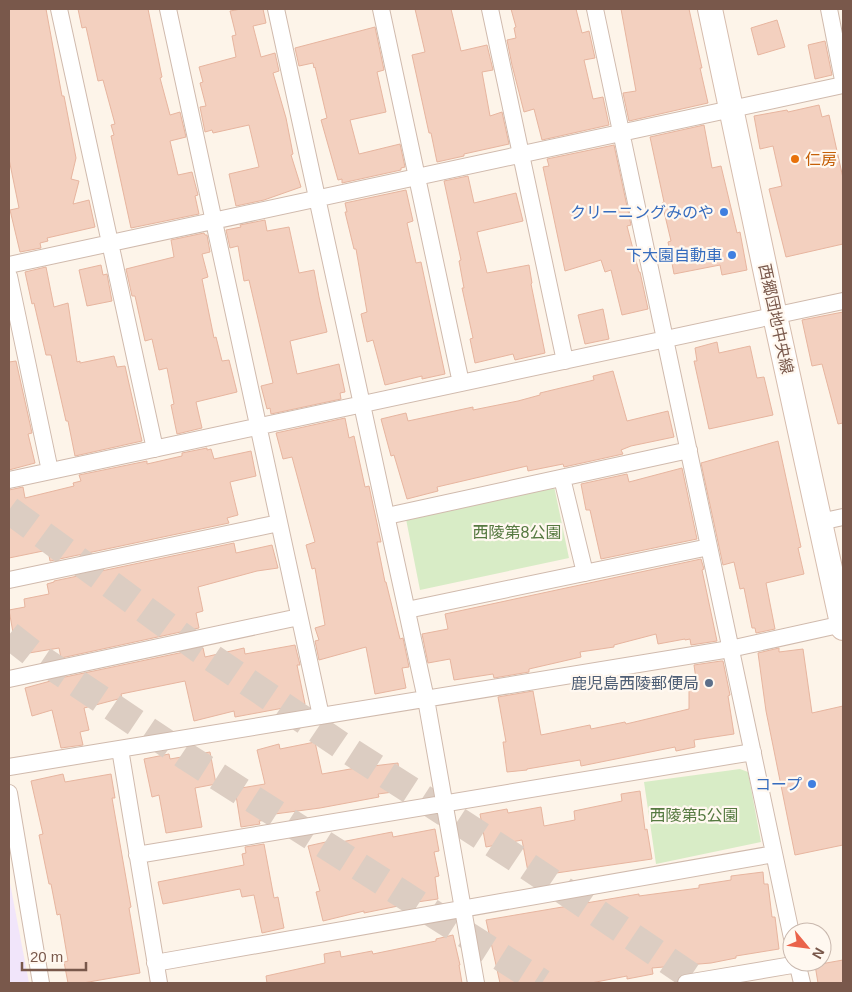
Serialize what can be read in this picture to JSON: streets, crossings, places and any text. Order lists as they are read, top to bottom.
{
  "streets": {
    "street": ["西郷団地中央線"]
  },
  "parks": ["西陵第8公園", "西陵第5公園"],
  "places": [
    "仁房",
    "クリーニングみのや",
    "下大園自動車",
    "鹿児島西陵郵便局",
    "コープ"
  ],
  "scale_bar": "20 m",
  "north": "bottom right"
}
